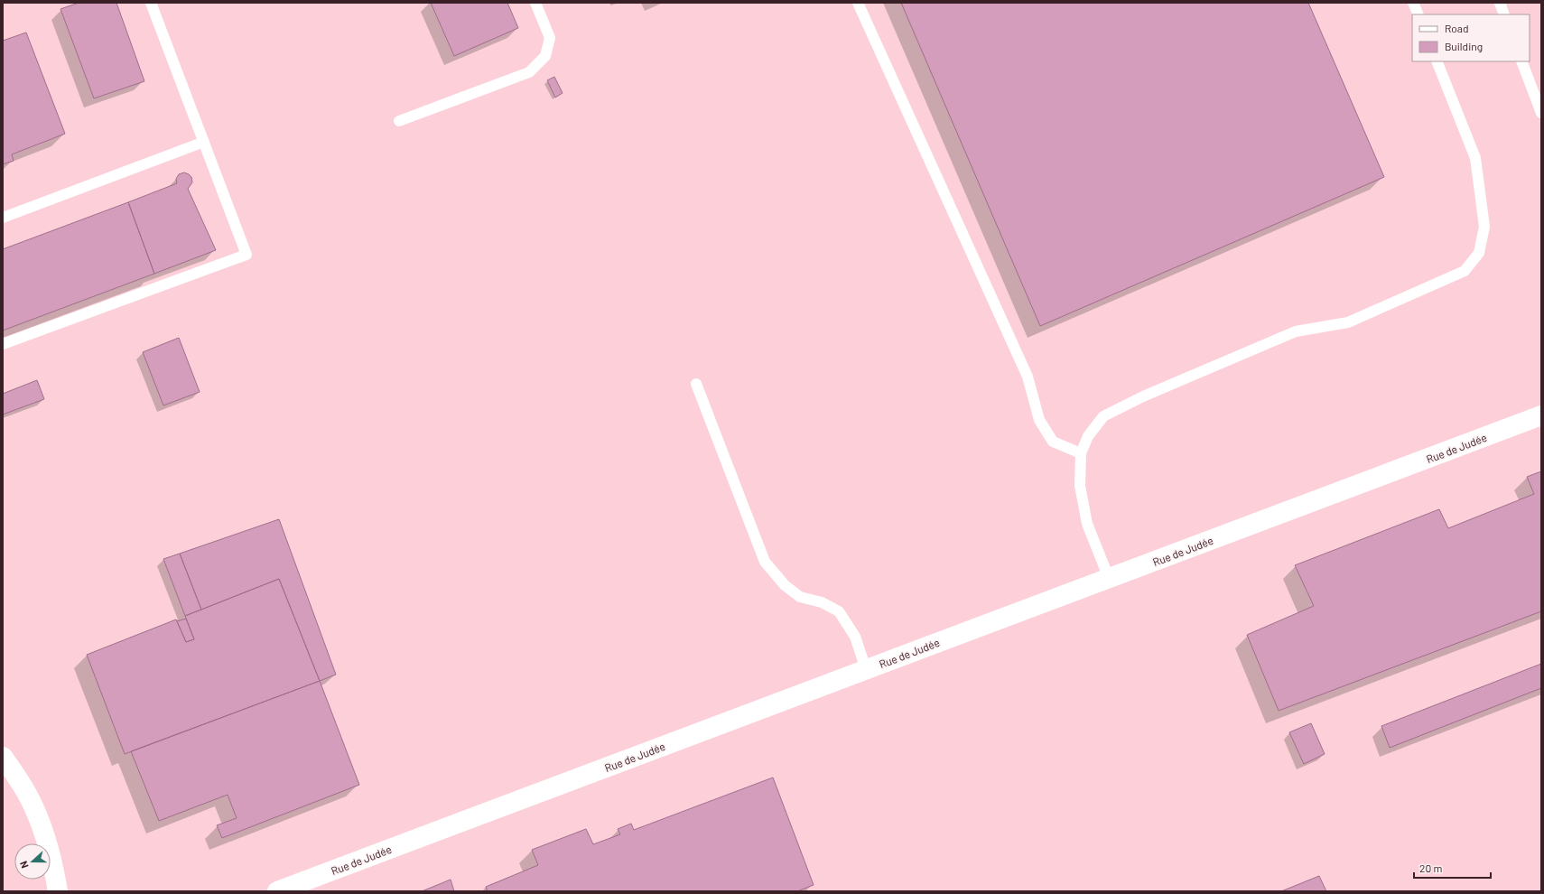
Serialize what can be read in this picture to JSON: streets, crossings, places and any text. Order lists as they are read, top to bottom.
{
  "streets": {
    "main road": ["Rue de Judée"]
  },
  "legend": ["Road", "Building"],
  "scale_bar": "20 m",
  "north": "left"
}
